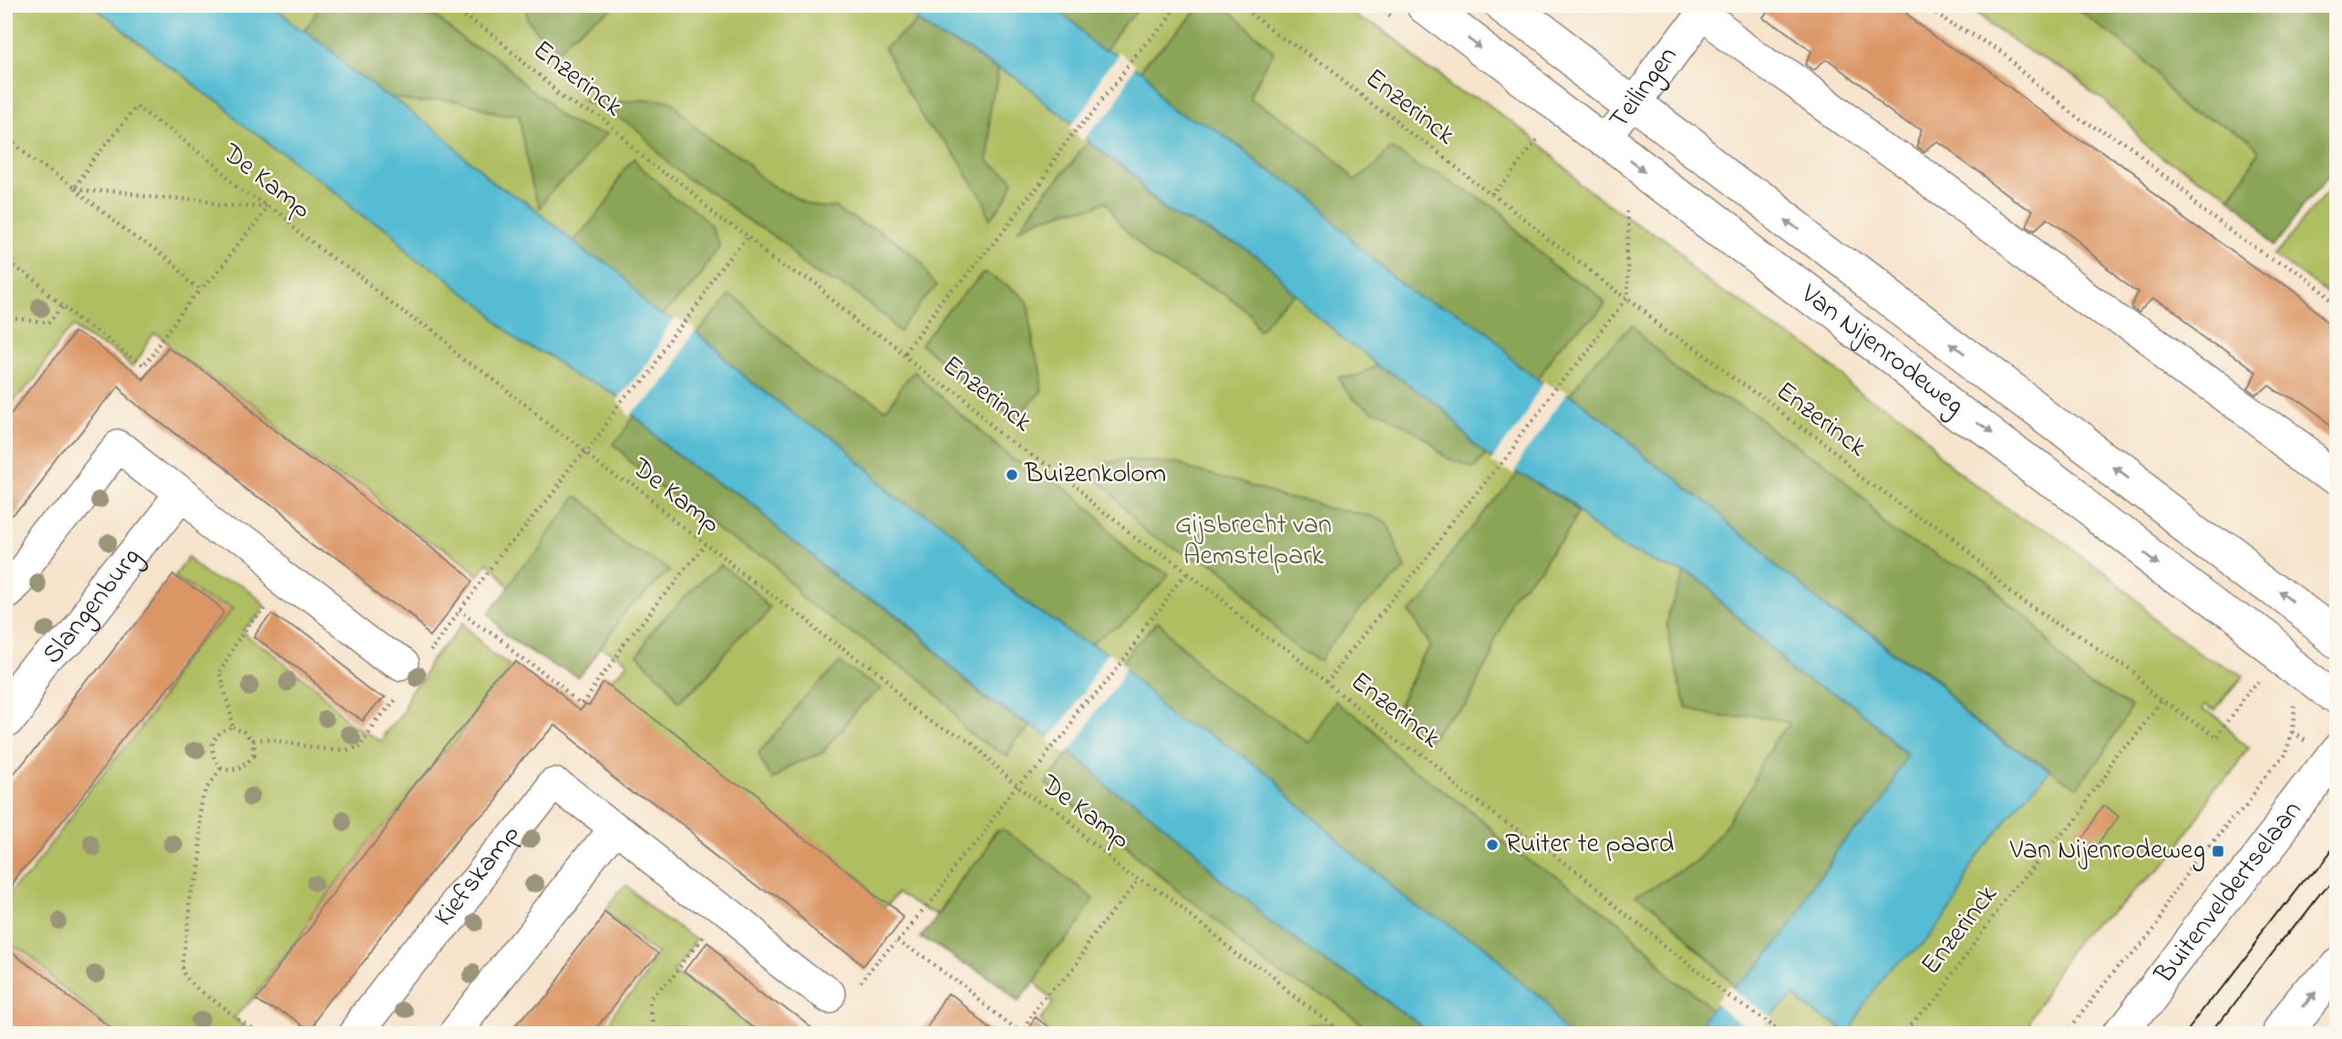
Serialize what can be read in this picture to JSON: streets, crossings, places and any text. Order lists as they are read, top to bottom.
{
  "streets": {
    "main road": ["Van Nijenrodeweg", "Buitenveldertselaan"],
    "street": ["Teilingen", "Slangenburg", "Kiefskamp"],
    "path": ["Enzerinck", "De Kamp"]
  },
  "crossings": [
    ["Teilingen", "Van Nijenrodeweg"]
  ],
  "parks": ["Gijsbrecht van Aemstelpark"],
  "places": {
    "other": ["Buizenkolom", "Ruiter te paard"],
    "transit": ["Van Nijenrodeweg"]
  }
}
